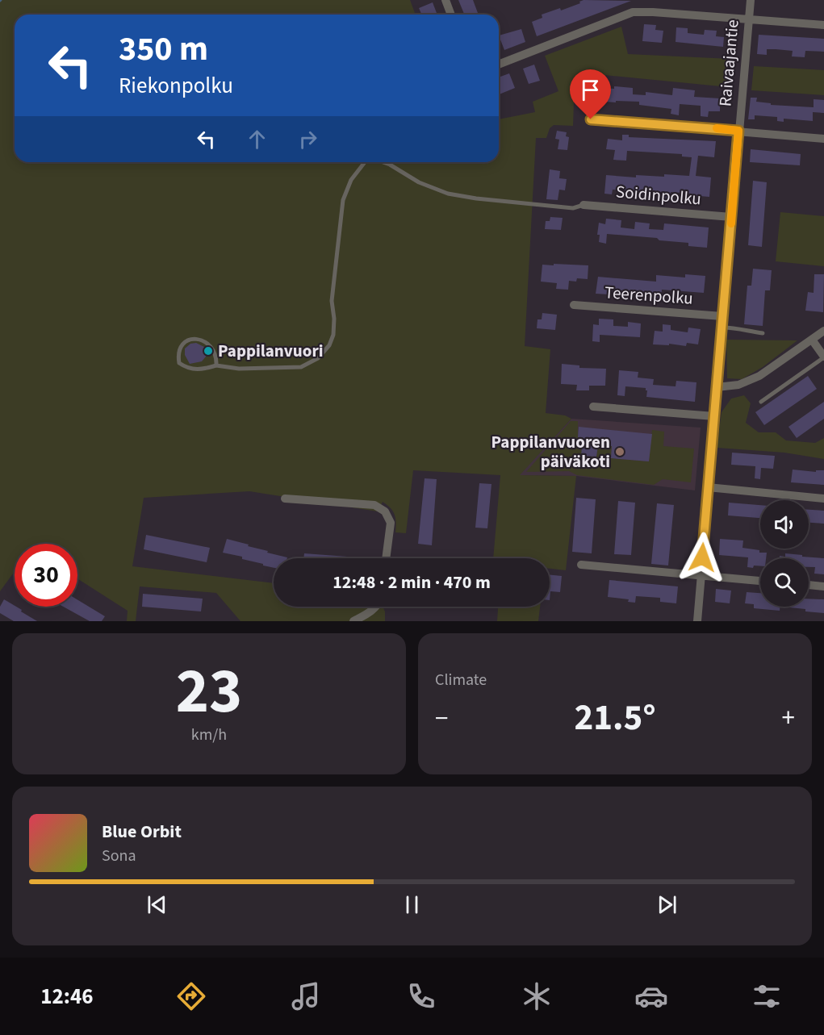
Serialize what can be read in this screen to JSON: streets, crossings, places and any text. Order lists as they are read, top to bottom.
{
  "streets": {
    "street": ["Raivaajantie", "Soidinpolku", "Teerenpolku"]
  },
  "crossings": [
    ["Raivaajantie", "Soidinpolku"],
    ["Raivaajantie", "Teerenpolku"]
  ],
  "places": ["Pappilanvuori", "Pappilanvuoren päiväkoti"],
  "page": {
    "turn": ["350 m", "Riekonpolku"],
    "limit": "30",
    "trip": "12:48 · 2 min · 470 m",
    "tile": [
      ["23", "km/h"],
      "Climate"
    ],
    "heat": ["−", "21.5°", "+"],
    "song": ["Blue Orbit", "Sona"],
    "tabs": "12:46"
  }
}
